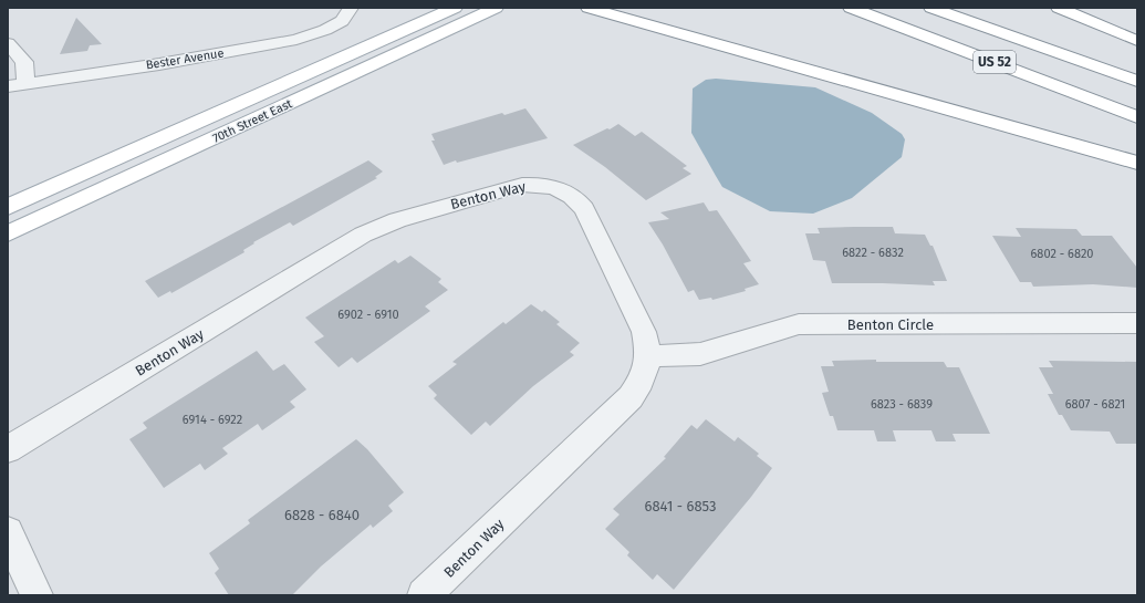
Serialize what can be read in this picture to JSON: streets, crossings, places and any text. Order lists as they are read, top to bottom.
{
  "streets": {
    "main road": ["US 52", "70th Street East"],
    "street": ["Bester Avenue", "Benton Way", "Benton Circle"]
  },
  "crossings": [
    ["Benton Way", "Benton Circle"]
  ],
  "house_numbers": [
    "6822 - 6832",
    "6802 - 6820",
    "6902 - 6910",
    "6823 - 6839",
    "6807 - 6821",
    "6914 - 6922",
    "6841 - 6853",
    "6828 - 6840"
  ]
}
